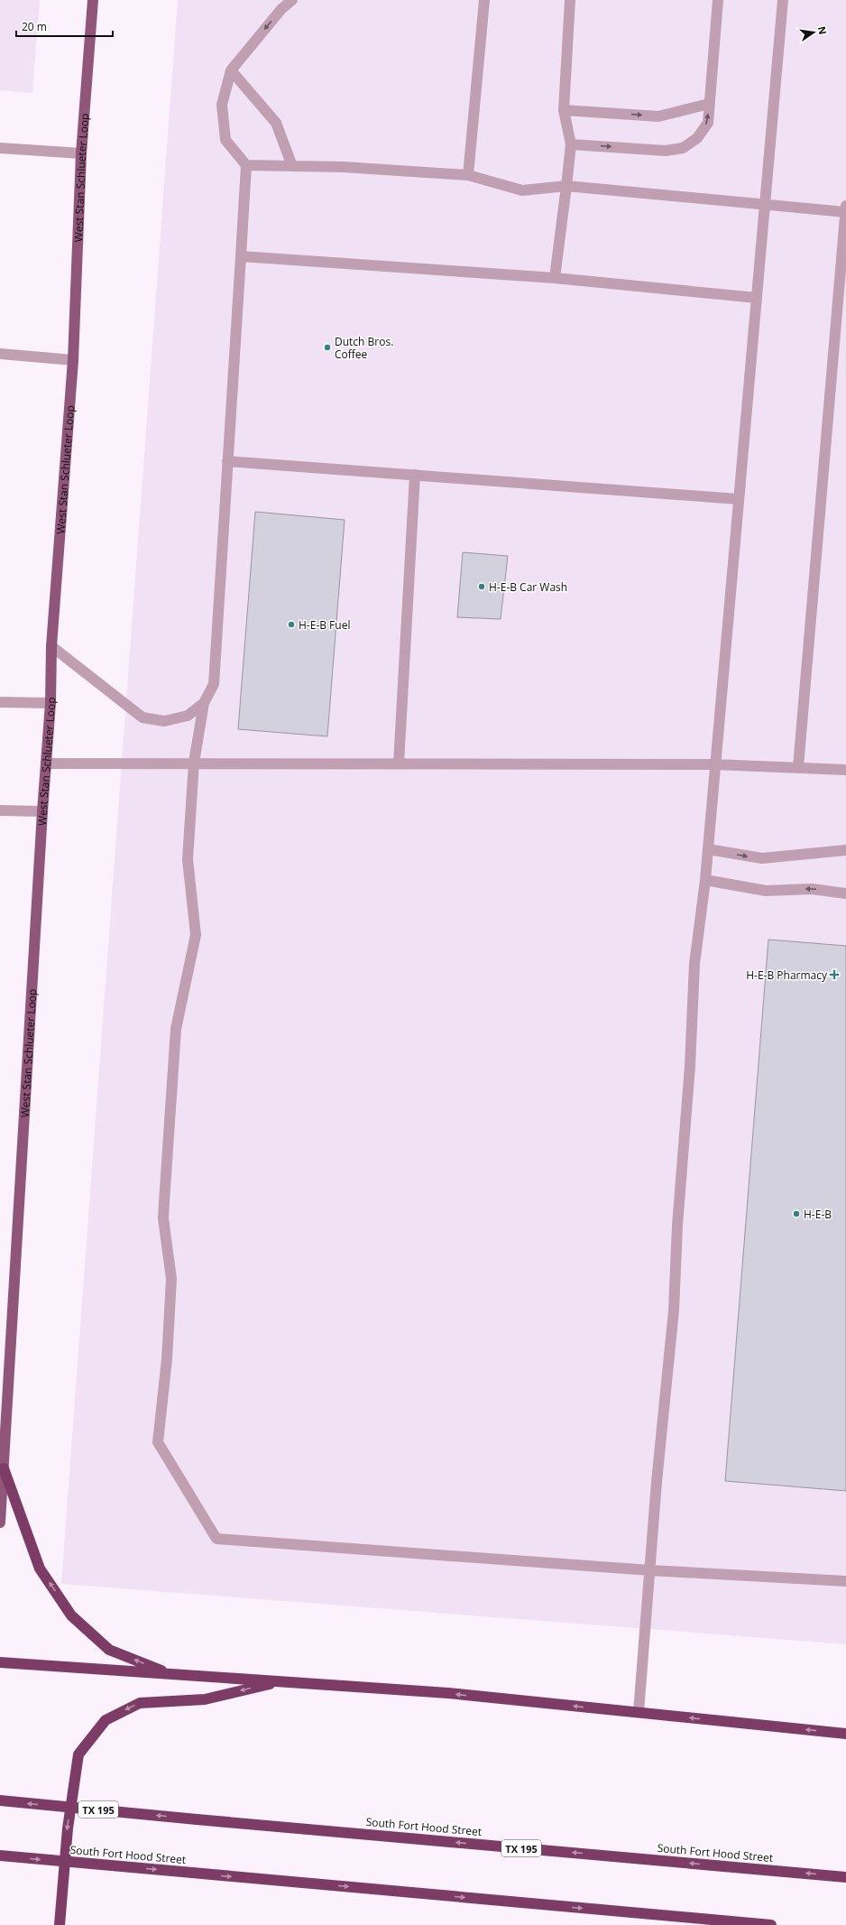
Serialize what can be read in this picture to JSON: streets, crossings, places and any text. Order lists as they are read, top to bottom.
{
  "streets": {
    "highway": ["TX 195", "South Fort Hood Street"],
    "main road": ["West Stan Schlueter Loop"]
  },
  "places": {
    "other": [
      "Dutch Bros. Coffee",
      "H-E-B Car Wash",
      "H-E-B Fuel",
      "H-E-B"
    ],
    "health": ["H-E-B Pharmacy"]
  },
  "scale_bar": "20 m",
  "north": "right"
}
